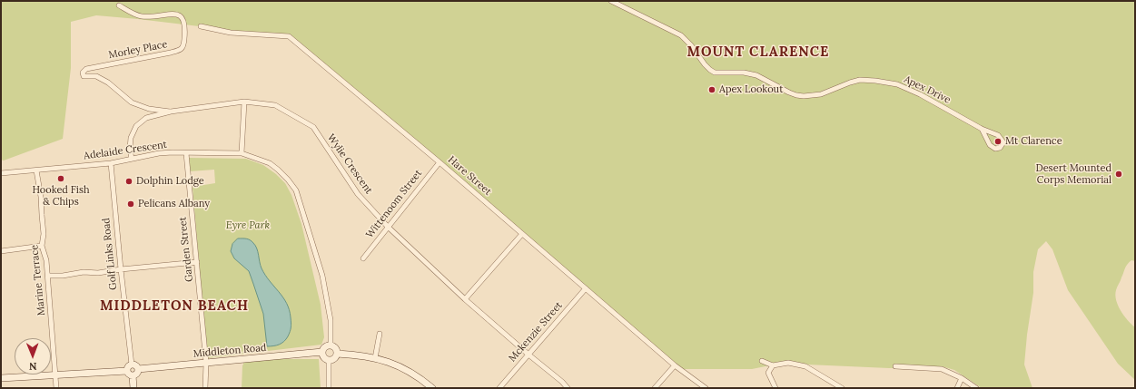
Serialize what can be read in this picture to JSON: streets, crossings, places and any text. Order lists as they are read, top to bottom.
{
  "streets": {
    "main road": ["Middleton Road"],
    "street": [
      "Morley Place",
      "Apex Drive",
      "Adelaide Crescent",
      "Wylie Crescent",
      "Hare Street",
      "Wittenoom Street",
      "Garden Street",
      "Golf Links Road",
      "Marine Terrace",
      "Mckenzie Street"
    ]
  },
  "crossings": [
    ["Morley Place", "Wylie Crescent"],
    ["Adelaide Crescent", "Wylie Crescent"],
    ["Adelaide Crescent", "Garden Street"],
    ["Adelaide Crescent", "Golf Links Road"],
    ["Adelaide Crescent", "Marine Terrace"],
    ["Adelaide Crescent", "Middleton Road"],
    ["Wylie Crescent", "Wittenoom Street"],
    ["Wylie Crescent", "Mckenzie Street"],
    ["Hare Street", "Wittenoom Street"],
    ["Hare Street", "Mckenzie Street"],
    ["Garden Street", "Middleton Road"],
    ["Golf Links Road", "Middleton Road"]
  ],
  "districts": ["MOUNT CLARENCE", "MIDDLETON BEACH"],
  "parks": ["Eyre Park"],
  "places": [
    "Apex Lookout",
    "Mt Clarence",
    "Desert Mounted Corps Memorial",
    "Hooked Fish & Chips",
    "Dolphin Lodge",
    "Pelicans Albany"
  ],
  "north": "bottom"
}
